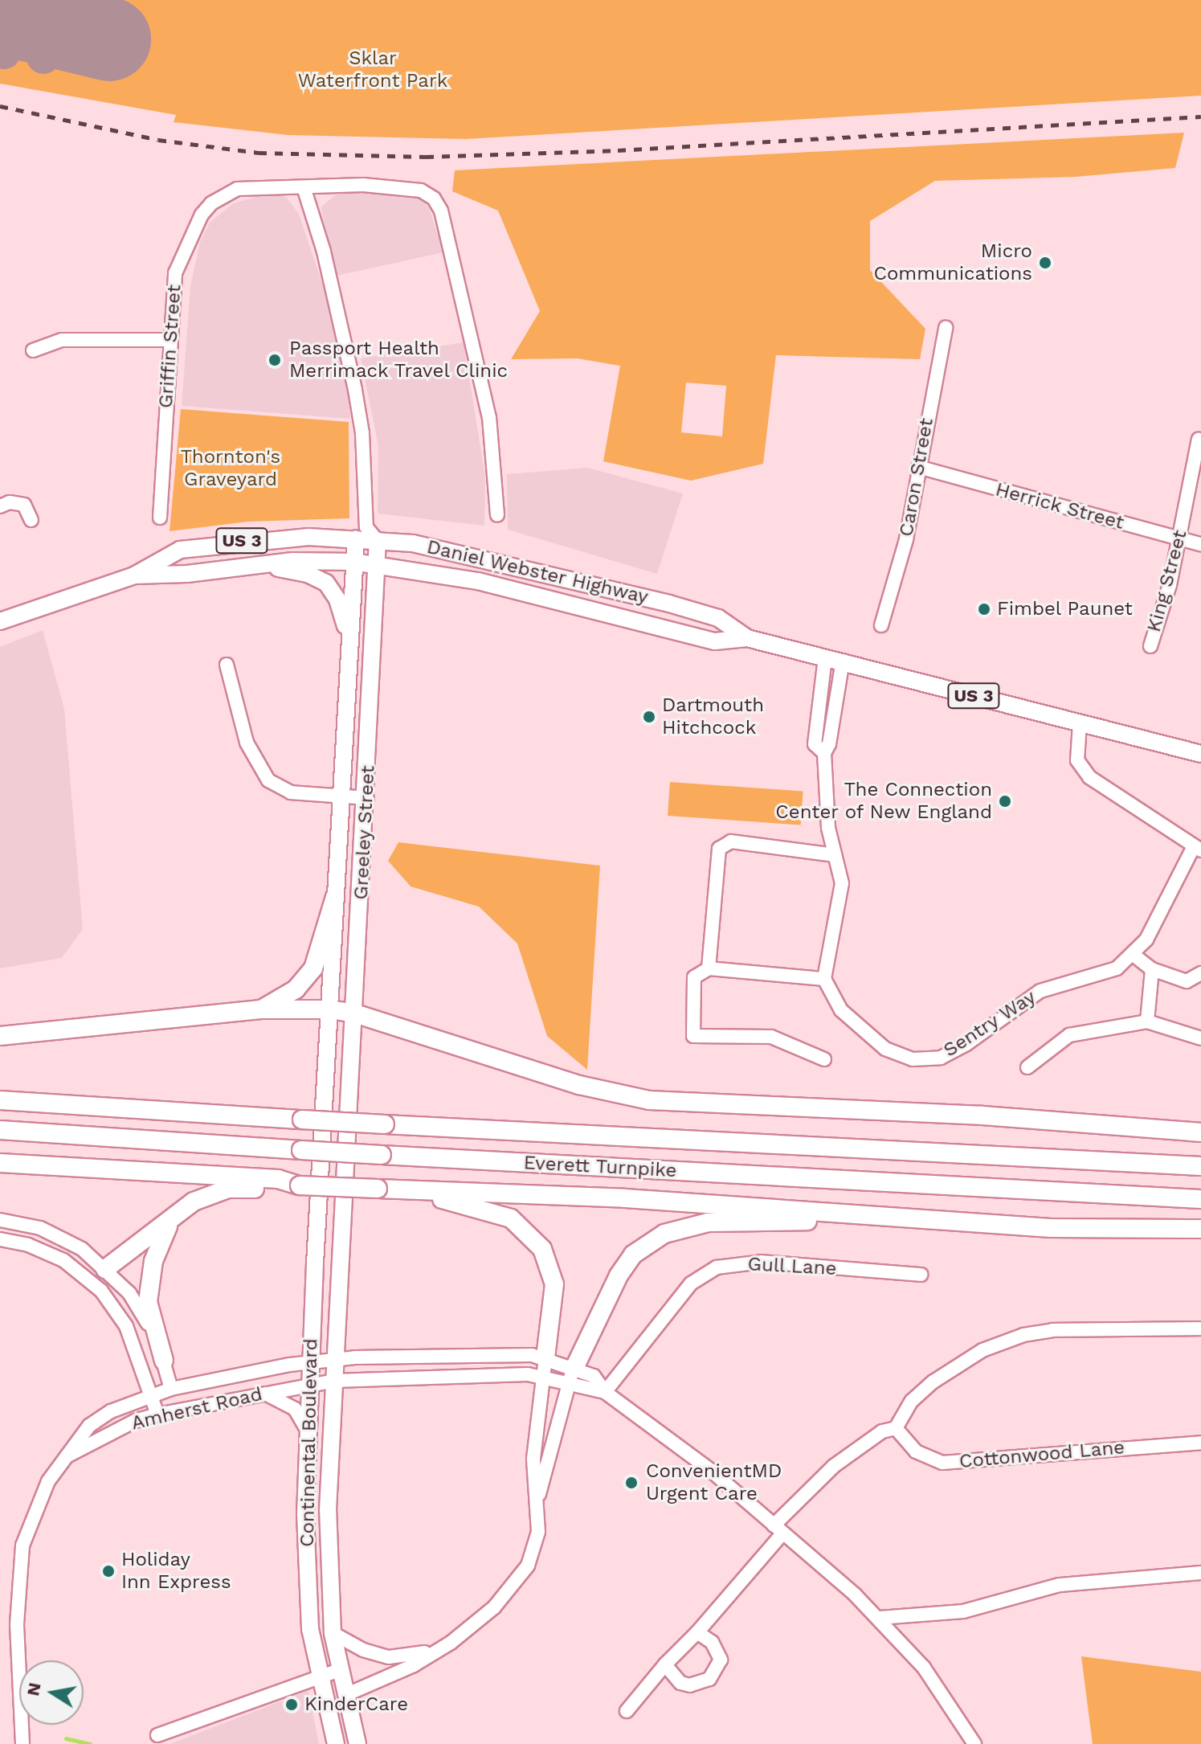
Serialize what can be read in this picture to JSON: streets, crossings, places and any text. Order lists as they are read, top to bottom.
{
  "streets": {
    "highway": ["Everett Turnpike"],
    "main road": [
      "US 3",
      "Daniel Webster Highway",
      "Greeley Street",
      "Continental Boulevard"
    ],
    "street": [
      "Griffin Street",
      "Caron Street",
      "Herrick Street",
      "King Street",
      "Sentry Way",
      "Gull Lane",
      "Amherst Road",
      "Cottonwood Lane"
    ]
  },
  "crossings": [
    ["Griffin Street", "Greeley Street"],
    ["Caron Street", "Herrick Street"],
    ["Herrick Street", "King Street"],
    ["Daniel Webster Highway", "Greeley Street"],
    ["Greeley Street", "Continental Boulevard"],
    ["Amherst Road", "Continental Boulevard"]
  ],
  "parks": ["Sklar Waterfront Park", "Thornton's Graveyard"],
  "places": [
    "Micro Communications",
    "Passport Health Merrimack Travel Clinic",
    "Fimbel Paunet",
    "Dartmouth Hitchcock",
    "The Connection Center of New England",
    "ConvenientMD Urgent Care",
    "Holiday Inn Express",
    "KinderCare"
  ],
  "north": "left"
}
